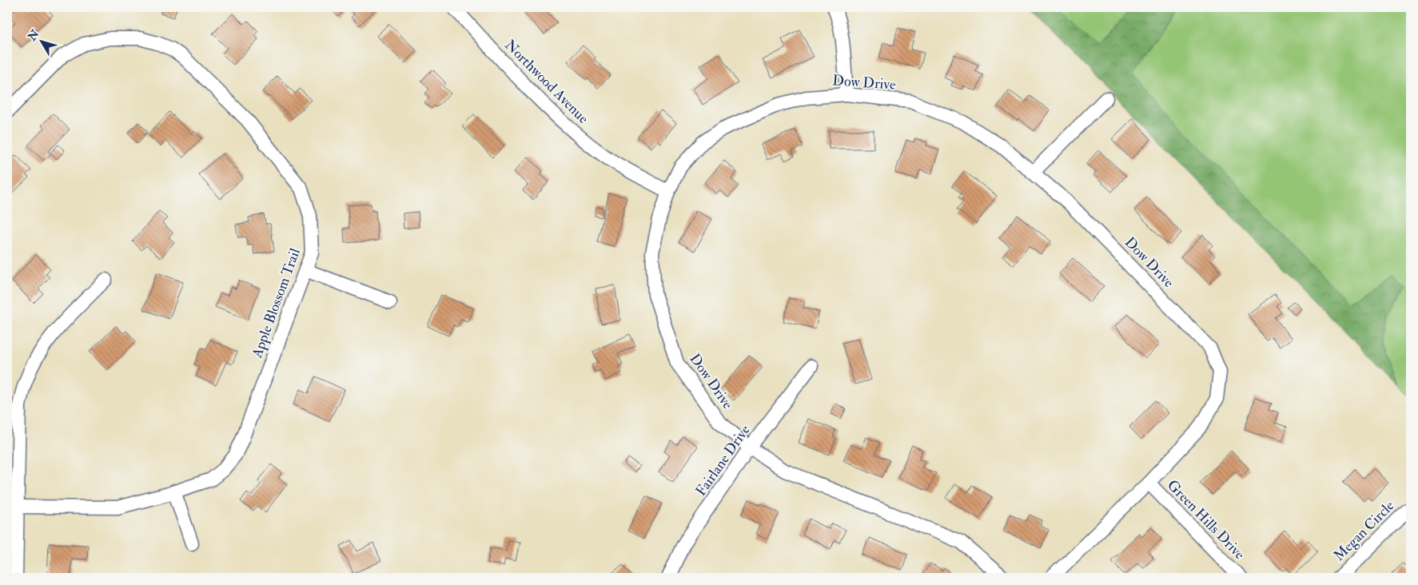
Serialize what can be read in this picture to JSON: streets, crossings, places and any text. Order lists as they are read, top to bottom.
{
  "streets": {
    "street": [
      "Northwood Avenue",
      "Dow Drive",
      "Apple Blossom Trail",
      "Fairlane Drive",
      "Green Hills Drive",
      "Megan Circle"
    ]
  },
  "crossings": [
    ["Northwood Avenue", "Dow Drive"],
    ["Dow Drive", "Fairlane Drive"],
    ["Dow Drive", "Green Hills Drive"]
  ],
  "north": "top left"
}
